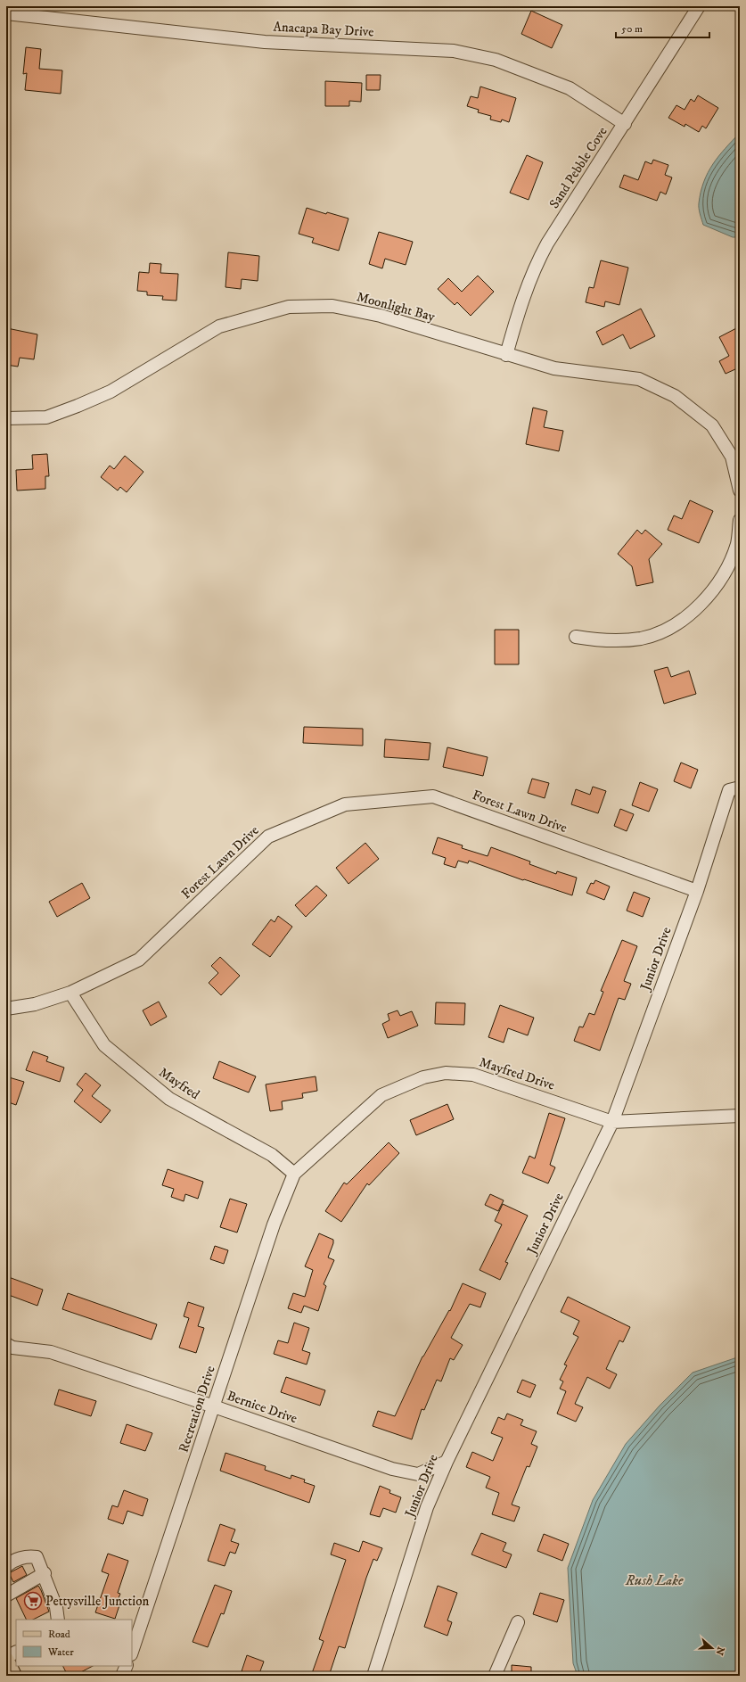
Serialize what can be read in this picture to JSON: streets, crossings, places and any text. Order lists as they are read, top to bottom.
{
  "streets": {
    "street": [
      "Anacapa Bay Drive",
      "Sand Pebble Cove",
      "Moonlight Bay",
      "Forest Lawn Drive",
      "Junior Drive",
      "Mayfred Drive",
      "Mayfred",
      "Bernice Drive",
      "Recreation Drive"
    ]
  },
  "crossings": [
    ["Anacapa Bay Drive", "Sand Pebble Cove"],
    ["Sand Pebble Cove", "Moonlight Bay"],
    ["Forest Lawn Drive", "Junior Drive"],
    ["Forest Lawn Drive", "Mayfred"],
    ["Junior Drive", "Mayfred Drive"],
    ["Junior Drive", "Bernice Drive"],
    ["Mayfred Drive", "Mayfred"],
    ["Mayfred Drive", "Recreation Drive"],
    ["Mayfred", "Recreation Drive"],
    ["Bernice Drive", "Recreation Drive"]
  ],
  "water": ["Rush Lake"],
  "places": {
    "supermarket": ["Pettysville Junction"]
  },
  "legend": ["Road", "Water"],
  "scale_bar": "50 m",
  "north": "right"
}
